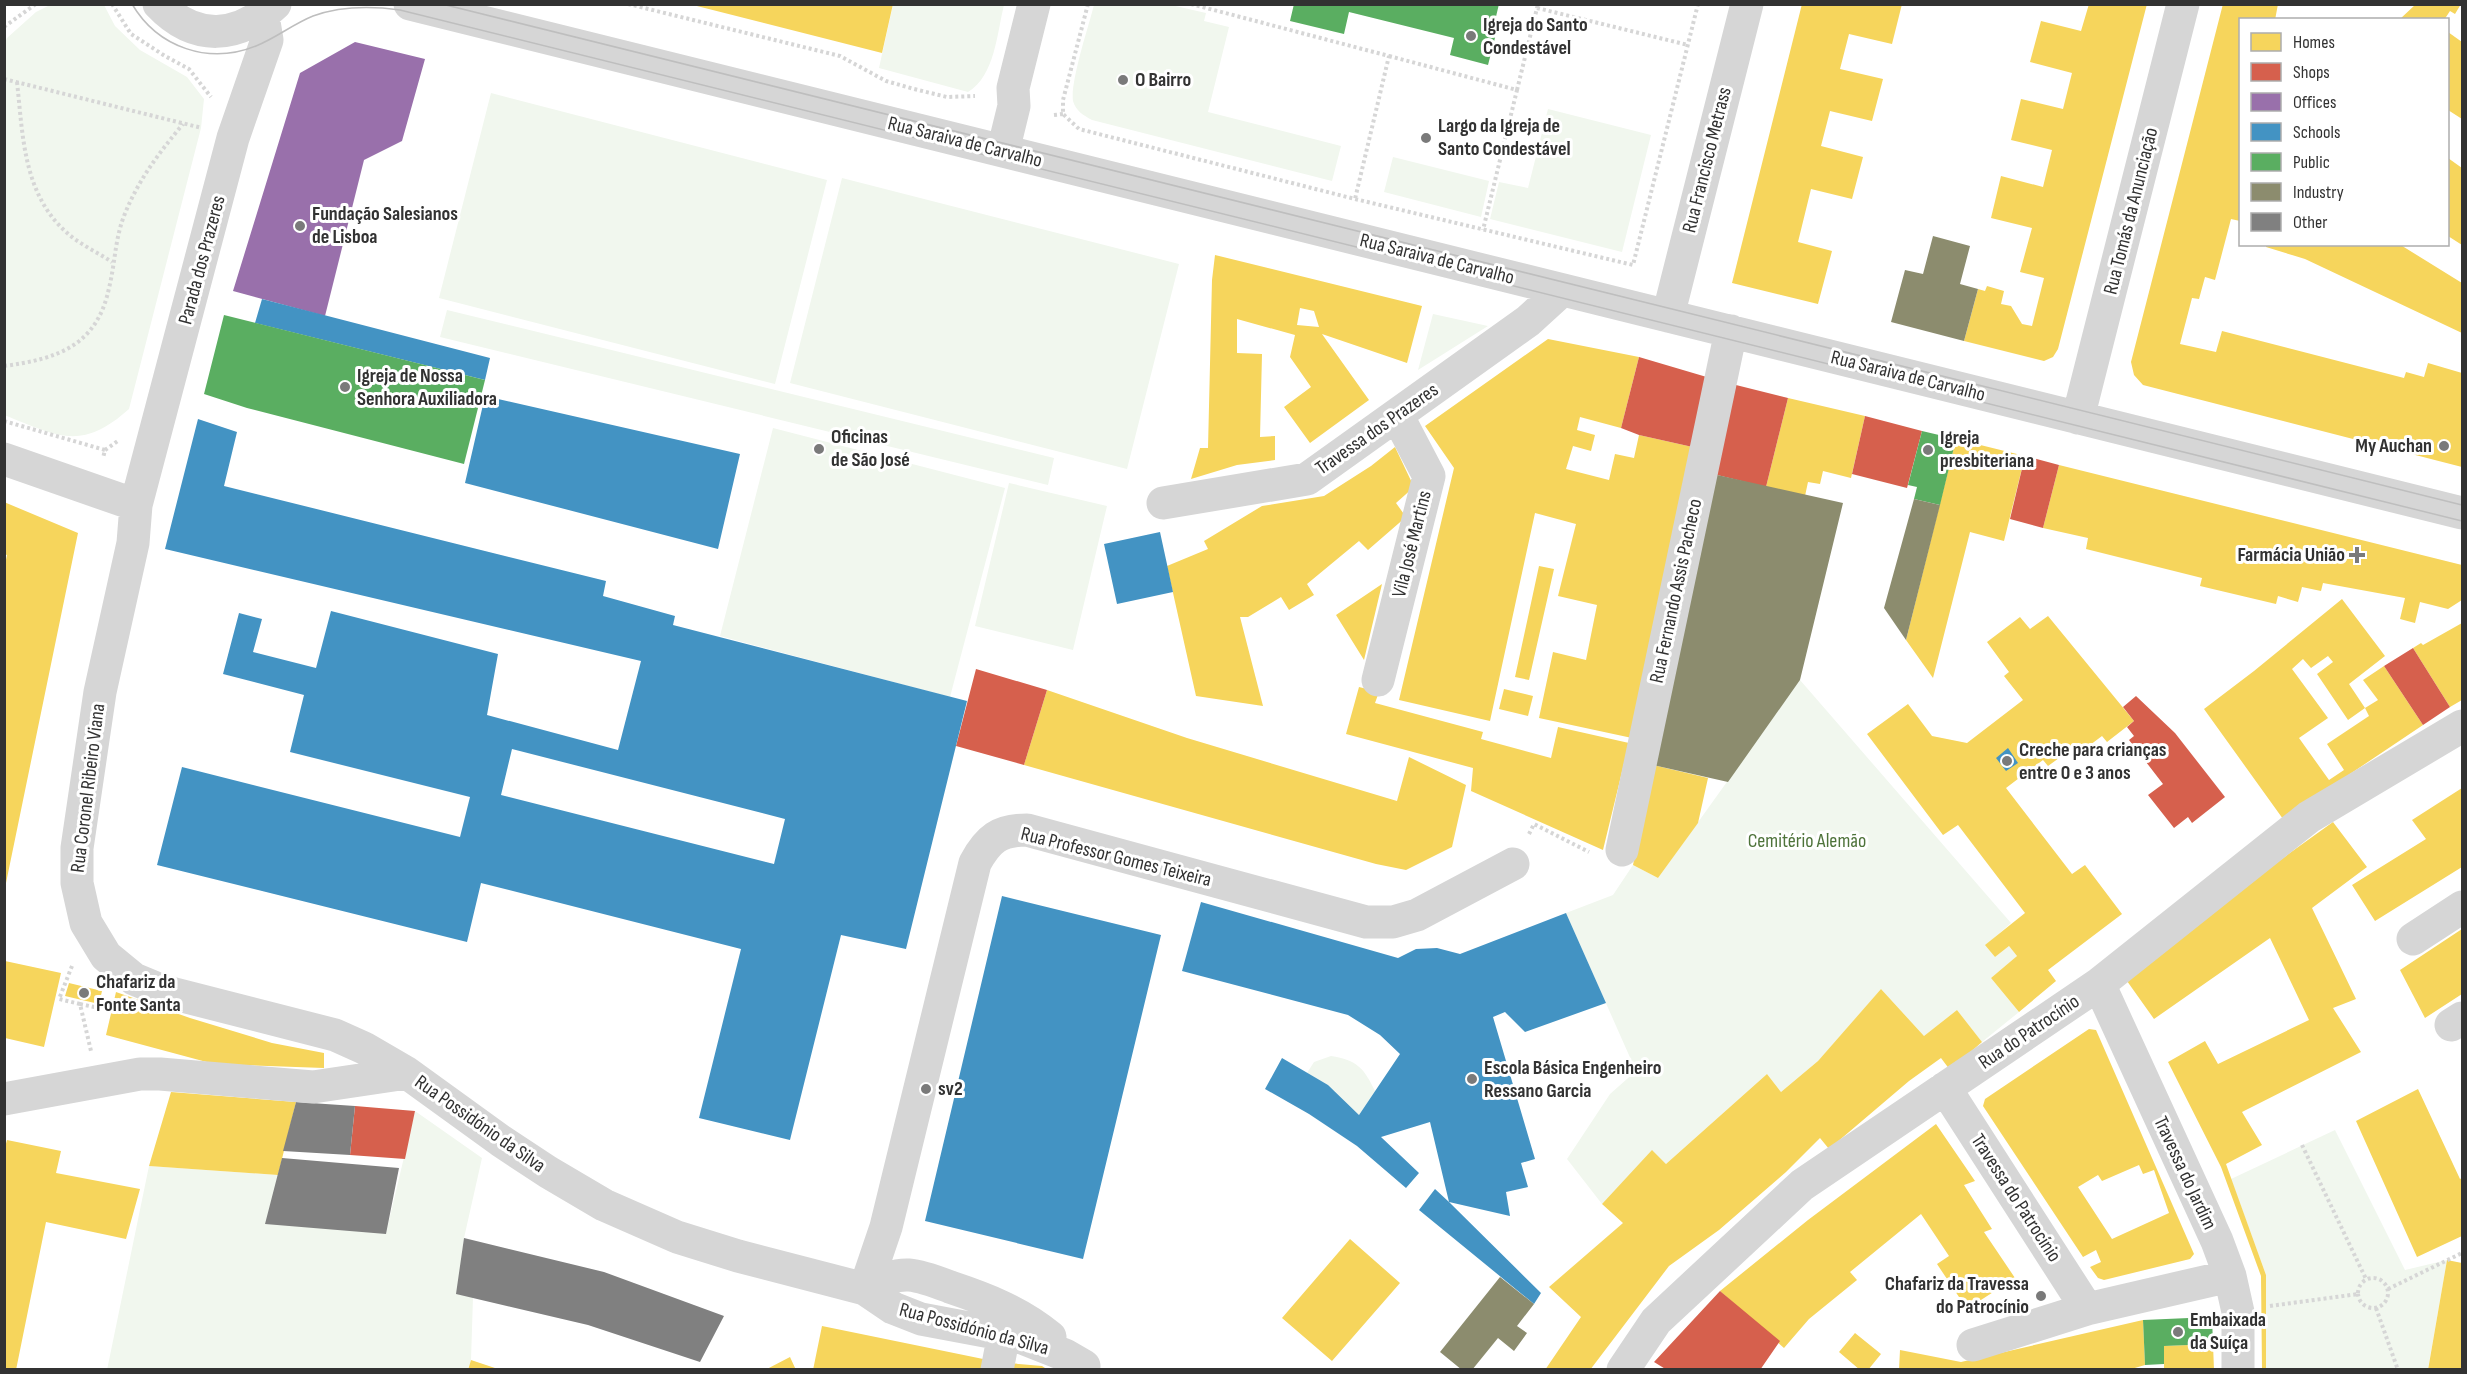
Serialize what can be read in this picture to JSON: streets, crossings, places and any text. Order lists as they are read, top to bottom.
{
  "streets": {
    "street": [
      "Rua Saraiva de Carvalho",
      "Rua Francisco Metrass",
      "Rua Tomás da Anunciação",
      "Parada dos Prazeres",
      "Travessa dos Prazeres",
      "Vila José Martins",
      "Rua Fernando Assis Pacheco",
      "Rua Coronel Ribeiro Viana",
      "Rua Professor Gomes Teixeira",
      "Rua do Patrocínio",
      "Rua Possidónio da Silva",
      "Travessa do Jardim",
      "Travessa do Patrocínio"
    ]
  },
  "crossings": [
    ["Rua Saraiva de Carvalho", "Rua Francisco Metrass"],
    ["Rua Saraiva de Carvalho", "Rua Tomás da Anunciação"],
    ["Rua Saraiva de Carvalho", "Travessa dos Prazeres"],
    ["Rua Saraiva de Carvalho", "Rua Fernando Assis Pacheco"],
    ["Parada dos Prazeres", "Rua Coronel Ribeiro Viana"],
    ["Travessa dos Prazeres", "Vila José Martins"],
    ["Rua Coronel Ribeiro Viana", "Rua Possidónio da Silva"],
    ["Rua Professor Gomes Teixeira", "Rua Possidónio da Silva"],
    ["Rua do Patrocínio", "Travessa do Jardim"],
    ["Rua do Patrocínio", "Travessa do Patrocínio"]
  ],
  "parks": ["Cemitério Alemão"],
  "places": {
    "other": [
      "Igreja do Santo Condestável",
      "O Bairro",
      "Largo da Igreja de Santo Condestável",
      "Fundação Salesianos de Lisboa",
      "Igreja de Nossa Senhora Auxiliadora",
      "My Auchan",
      "Oficinas de São José",
      "Igreja presbiteriana",
      "Creche para crianças entre 0 e 3 anos",
      "Chafariz da Fonte Santa",
      "Escola Básica Engenheiro Ressano Garcia",
      "sv2",
      "Chafariz da Travessa do Patrocínio",
      "Embaixada da Suíça"
    ],
    "health": ["Farmácia União"]
  },
  "legend": [
    "Homes",
    "Shops",
    "Offices",
    "Schools",
    "Public",
    "Industry",
    "Other"
  ]
}
